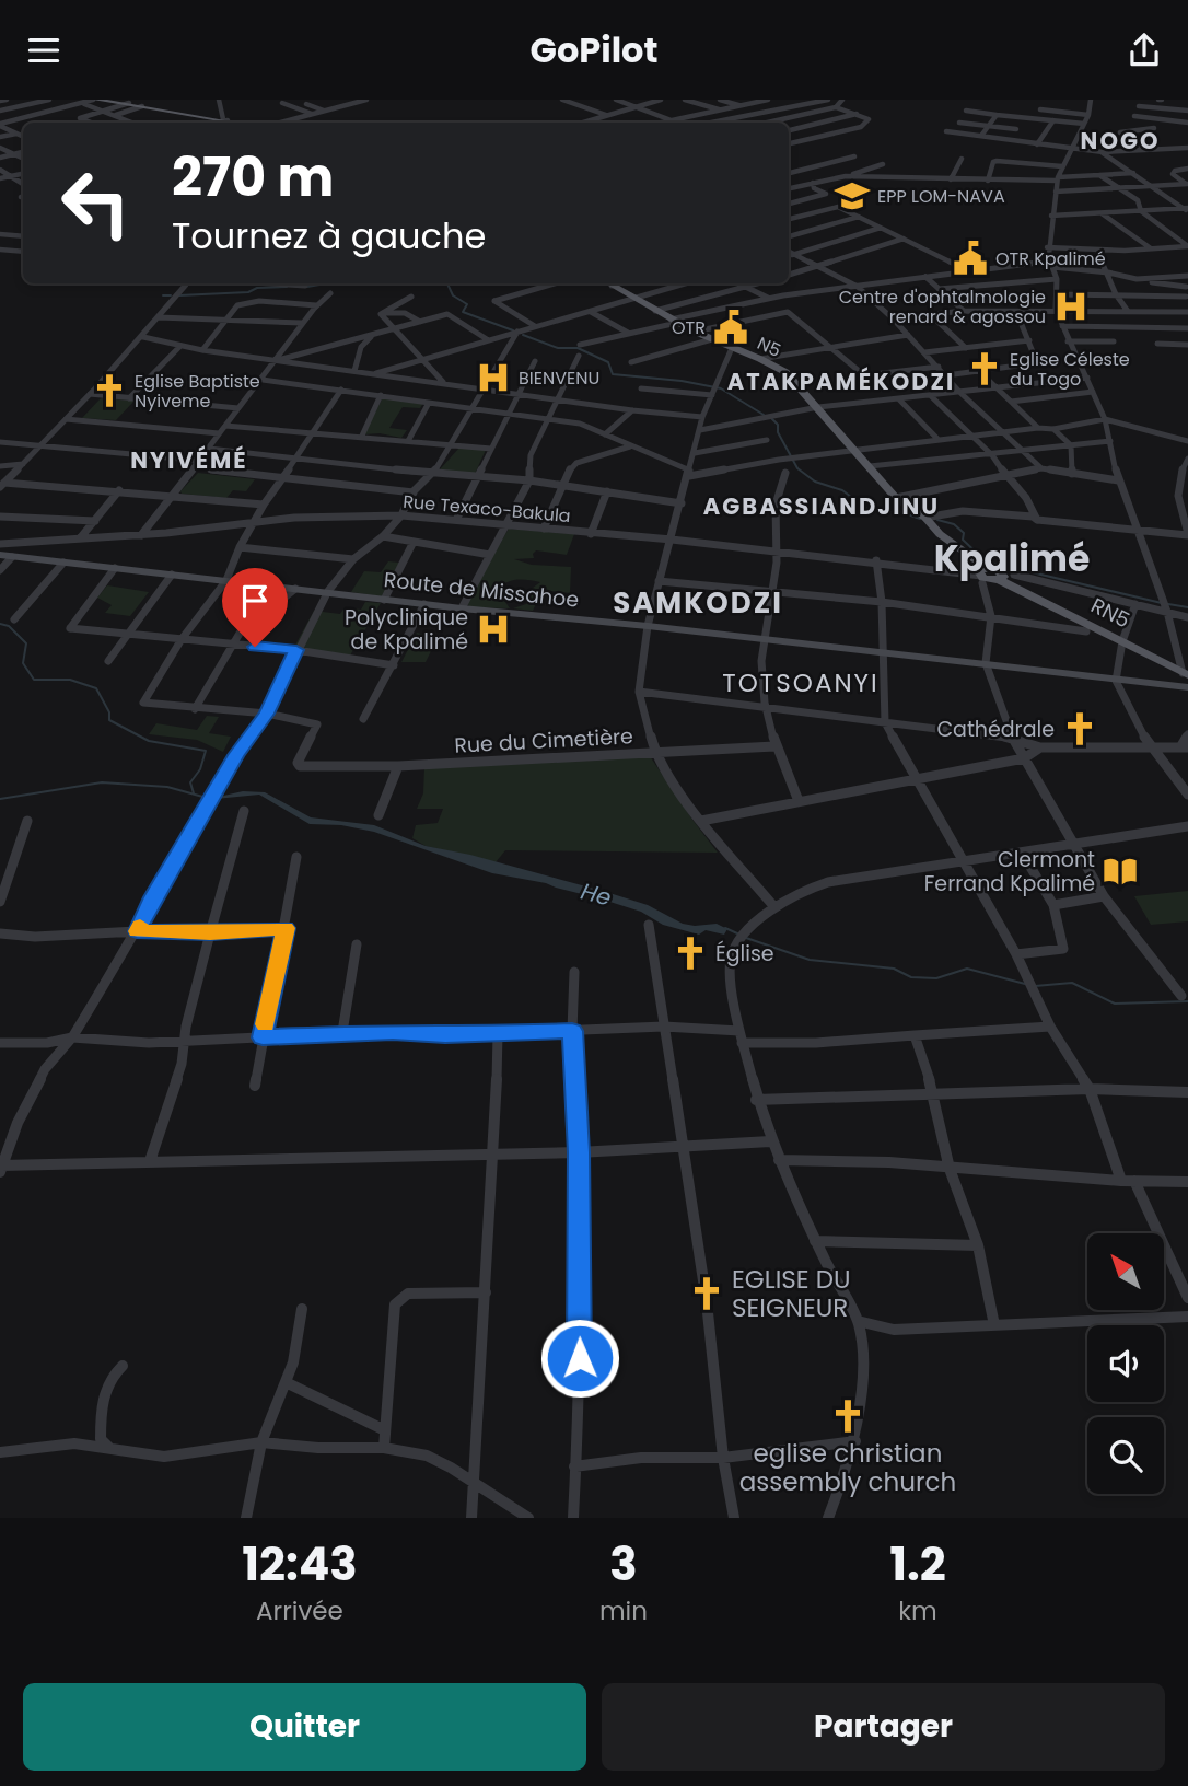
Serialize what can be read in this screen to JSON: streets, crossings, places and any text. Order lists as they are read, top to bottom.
{
  "streets": {
    "main road": ["N5", "Route de Missahoe", "RN5"],
    "street": ["Rue Texaco-Bakula", "Rue du Cimetière"]
  },
  "crossings": [
    ["N5", "RN5"],
    ["Rue Texaco-Bakula", "RN5"]
  ],
  "districts": [
    "NOGO",
    "ATAKPAMÉKODZI",
    "NYIVÉMÉ",
    "AGBASSIANDJINU",
    "Kpalimé",
    "SAMKODZI",
    "TOTSOANYI"
  ],
  "water": ["He"],
  "places": {
    "school or university": ["EPP LOM-NAVA"],
    "public building": ["OTR Kpalimé", "OTR"],
    "hospital": ["Centre d'ophtalmologie renard & agossou", "BIENVENU", "Polyclinique de Kpalimé"],
    "church": [
      "Eglise Céleste du Togo",
      "Eglise Baptiste Nyiveme",
      "Cathédrale",
      "Église",
      "EGLISE DU SEIGNEUR",
      "eglise christian assembly church"
    ],
    "library": ["Clermont Ferrand Kpalimé"]
  },
  "north": "top left",
  "page": {
    "header": "GoPilot",
    "turn": ["270 m", "Tournez à gauche"],
    "eta": [
      "12:43",
      "Arrivée",
      "3",
      "min",
      "1.2",
      "km"
    ],
    "buttons": ["Quitter", "Partager"]
  }
}
